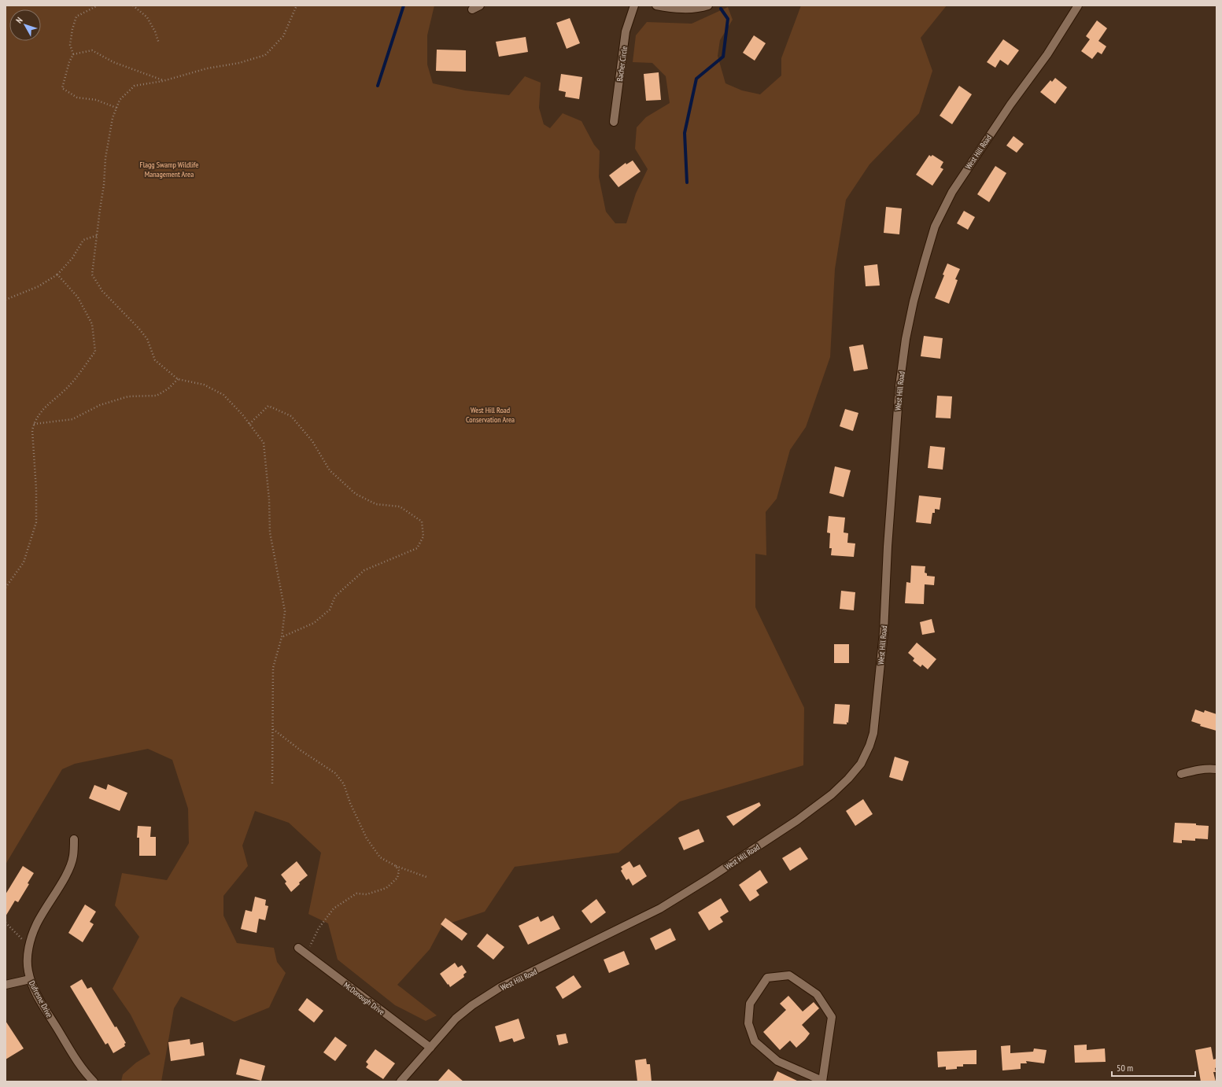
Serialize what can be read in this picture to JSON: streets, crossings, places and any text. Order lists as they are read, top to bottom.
{
  "streets": {
    "street": [
      "Bacher Circle",
      "West Hill Road",
      "McDonough Drive",
      "Dufresne Drive"
    ]
  },
  "crossings": [
    ["West Hill Road", "McDonough Drive"]
  ],
  "parks": ["Flagg Swamp Wildlife Management Area", "West Hill Road Conservation Area"],
  "scale_bar": "50 m",
  "north": "top left"
}
